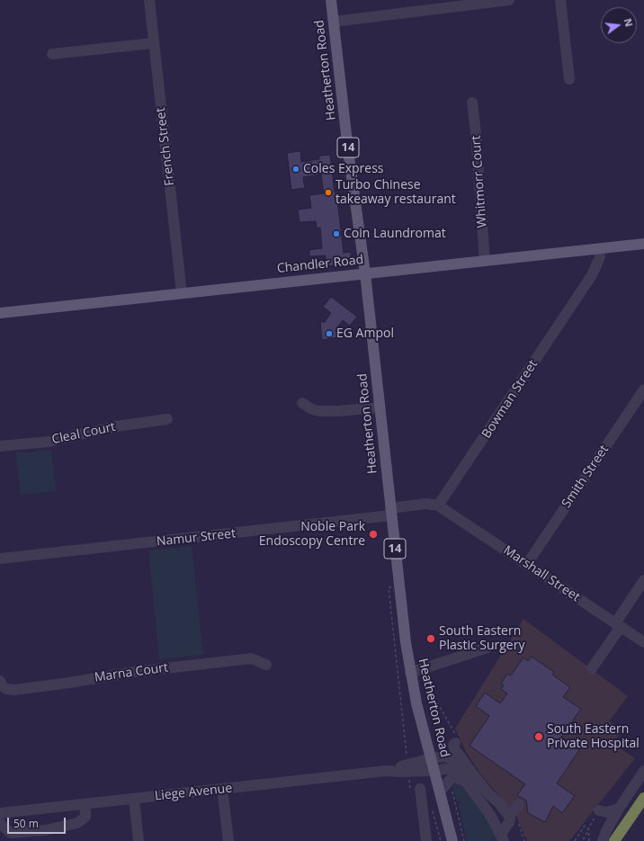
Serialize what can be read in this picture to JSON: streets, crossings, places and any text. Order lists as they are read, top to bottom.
{
  "streets": {
    "main road": ["Heatherton Road", "14", "Chandler Road"],
    "street": [
      "French Street",
      "Whitmorr Court",
      "Bowman Street",
      "Cleal Court",
      "Smith Street",
      "Namur Street",
      "Marshall Street",
      "Marna Court",
      "Liege Avenue"
    ]
  },
  "crossings": [
    ["Heatherton Road", "Chandler Road"],
    ["Heatherton Road", "Namur Street"],
    ["Heatherton Road", "Liege Avenue"],
    ["French Street", "Chandler Road"],
    ["Whitmorr Court", "Chandler Road"],
    ["Chandler Road", "Bowman Street"],
    ["Bowman Street", "Marshall Street"],
    ["Smith Street", "Marshall Street"]
  ],
  "places": [
    "Coles Express",
    "Turbo Chinese takeaway restaurant",
    "Coin Laundromat",
    "EG Ampol",
    "Noble Park Endoscopy Centre",
    "South Eastern Plastic Surgery",
    "South Eastern Private Hospital"
  ],
  "scale_bar": "50 m",
  "north": "right"
}
